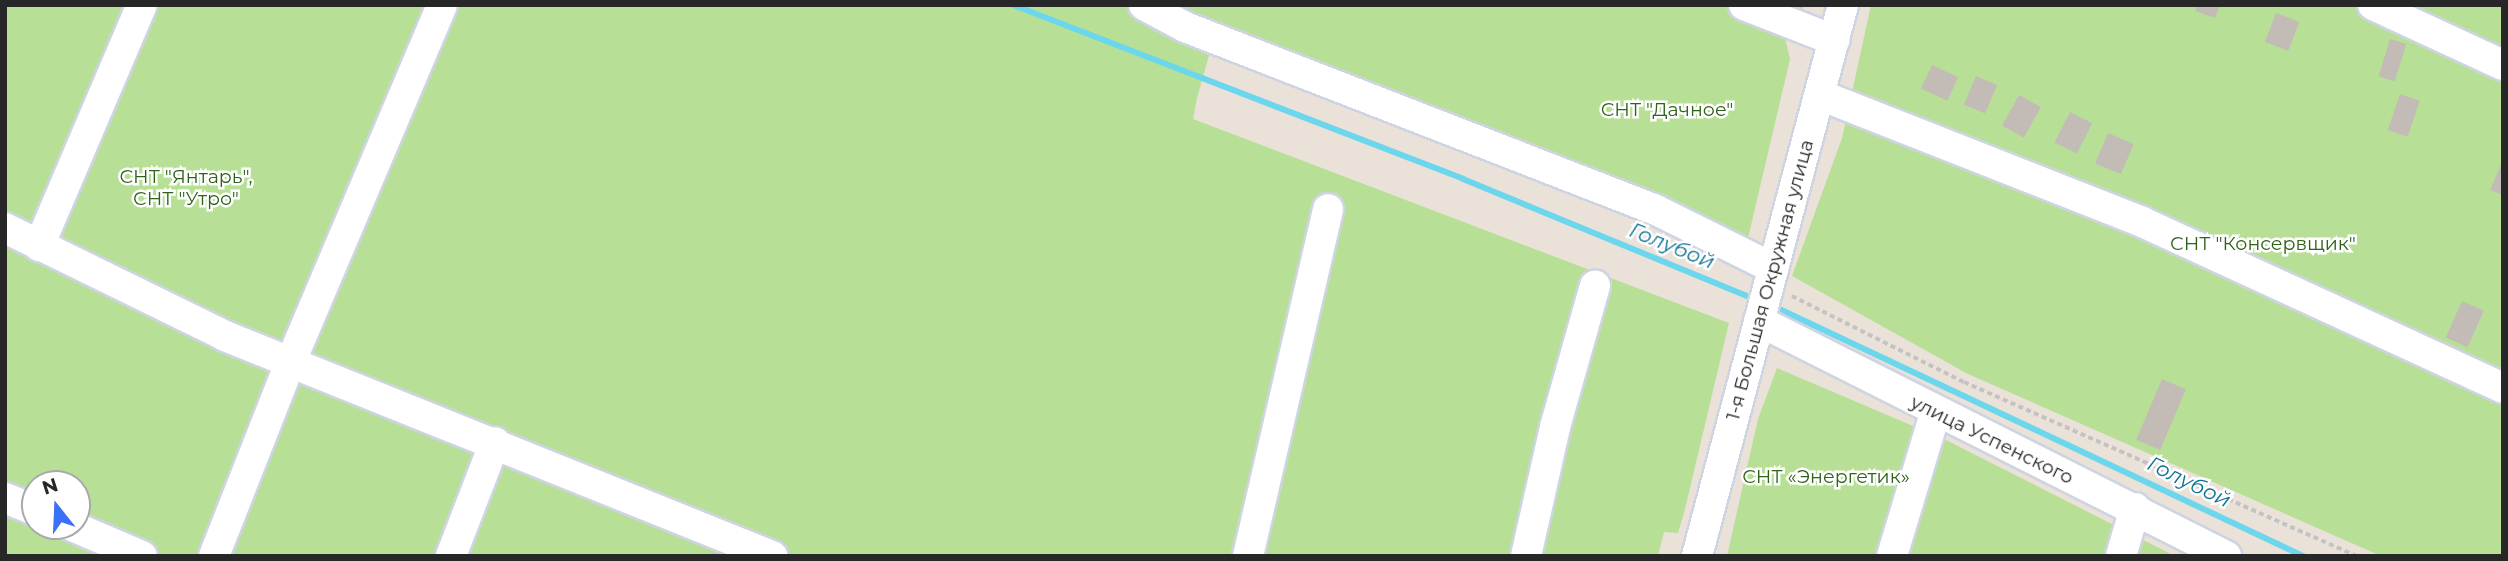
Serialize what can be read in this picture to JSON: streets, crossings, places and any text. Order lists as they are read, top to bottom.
{
  "streets": {
    "street": ["1-я Большая Окружная улица", "улица Успенского"]
  },
  "crossings": [
    ["1-я Большая Окружная улица", "улица Успенского"]
  ],
  "water": ["Голубой"],
  "parks": [
    "СНТ \"Дачное\"",
    "СНТ \"Янтарь\", СНТ \"Утро\"",
    "СНТ \"Консервщик\"",
    "СНТ «Энергетик»"
  ],
  "north": "top"
}
